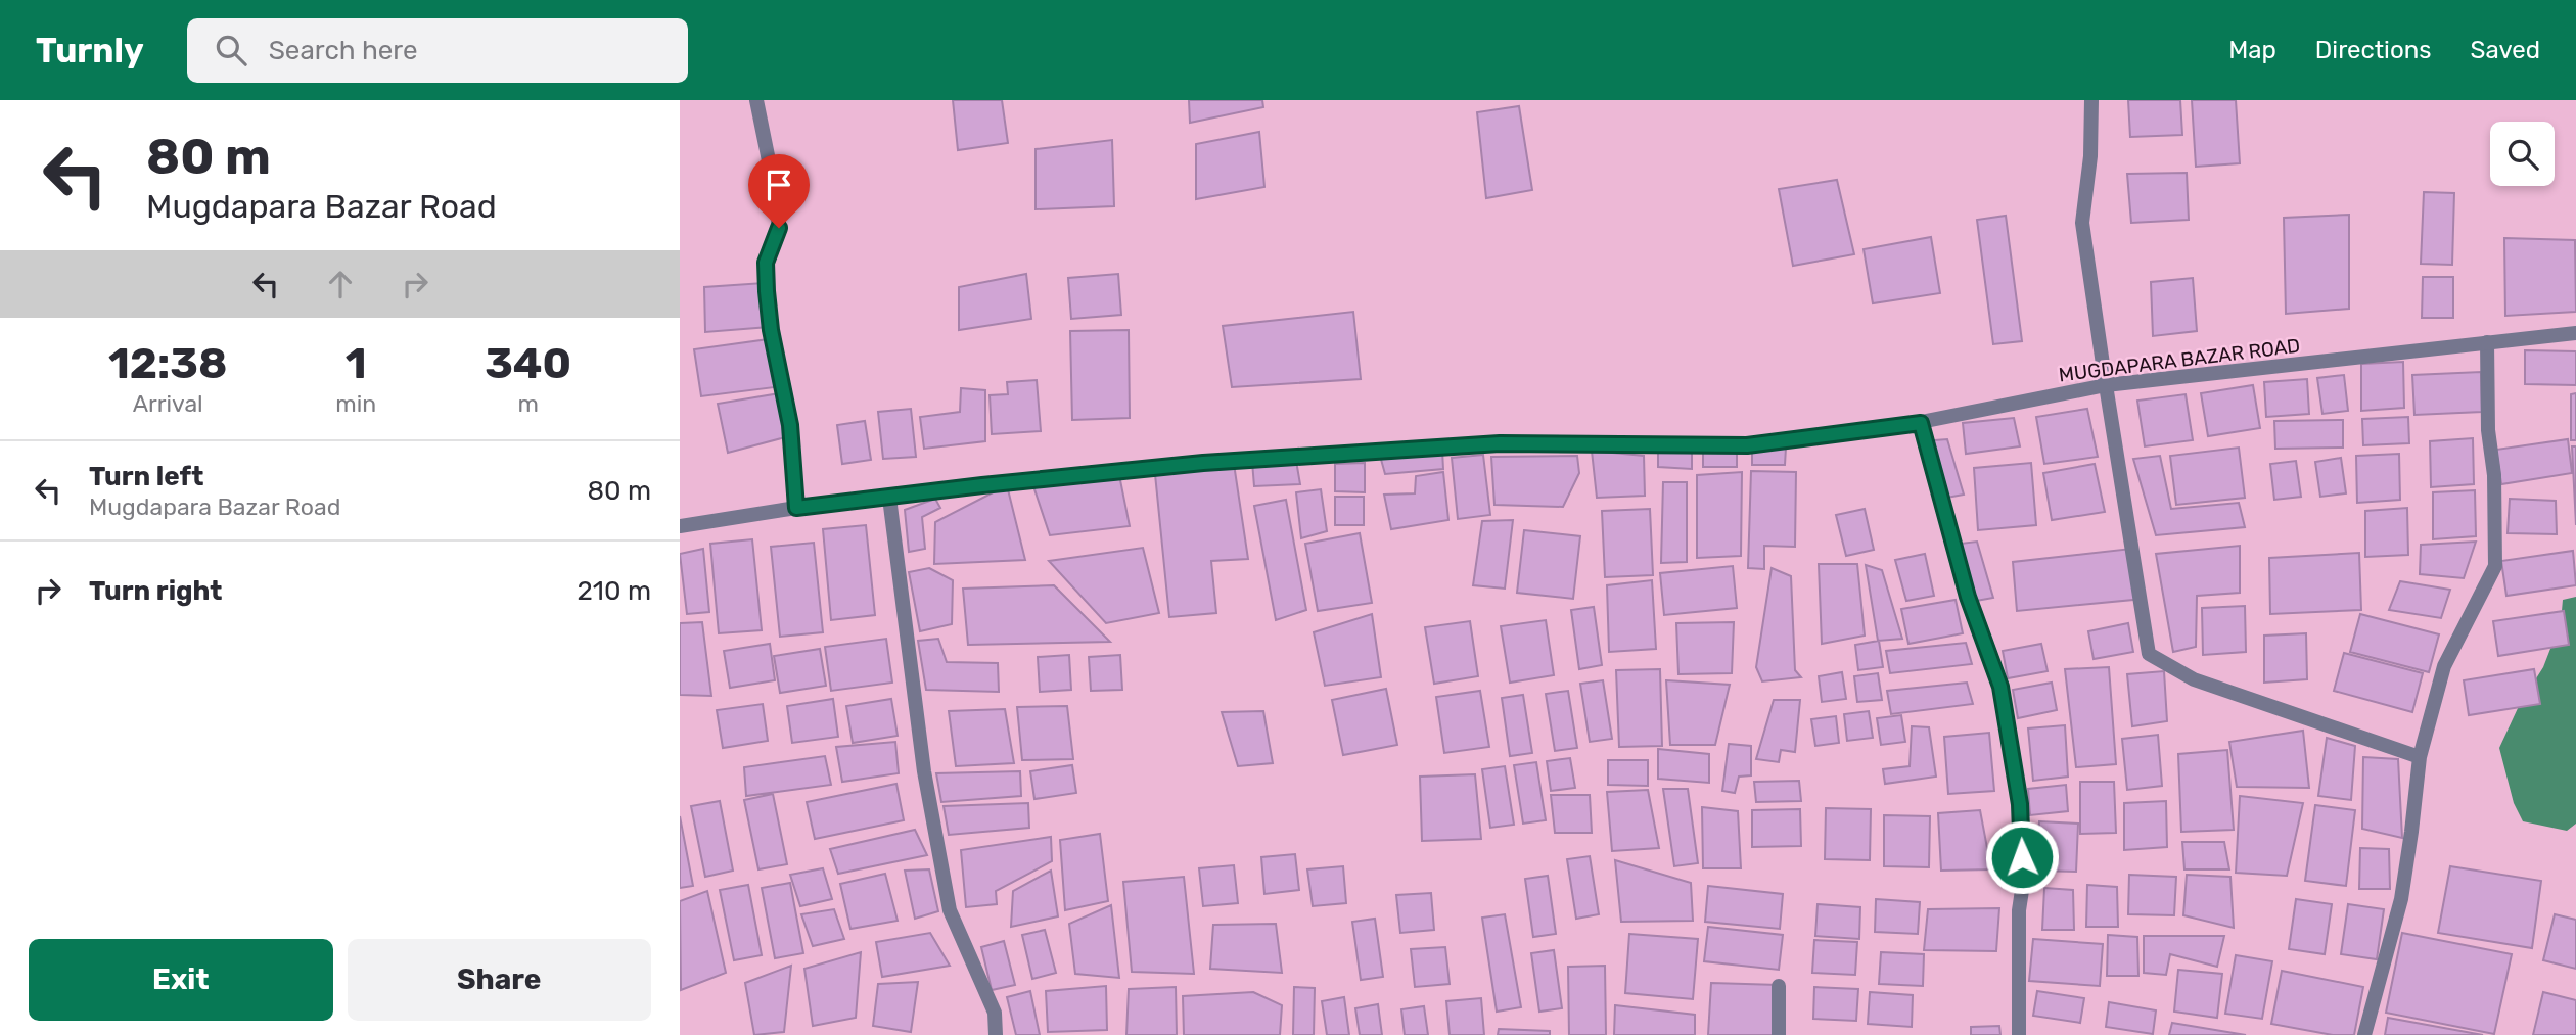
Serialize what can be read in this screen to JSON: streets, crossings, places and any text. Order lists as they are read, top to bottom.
{
  "streets": {
    "street": ["MUGDAPARA BAZAR ROAD"]
  },
  "page": {
    "header": "Turnly",
    "search": "Search here",
    "nav": ["Map", "Directions", "Saved"],
    "turn": ["80 m", "Mugdapara Bazar Road"],
    "eta": [
      "12:38",
      "Arrival",
      "1",
      "min",
      "340",
      "m"
    ],
    "list": [
      {
        "name": "Turn left",
        "note": "Mugdapara Bazar Road",
        "value": "80 m"
      },
      {
        "name": "Turn right",
        "value": "210 m"
      }
    ],
    "buttons": ["Exit", "Share"]
  }
}
